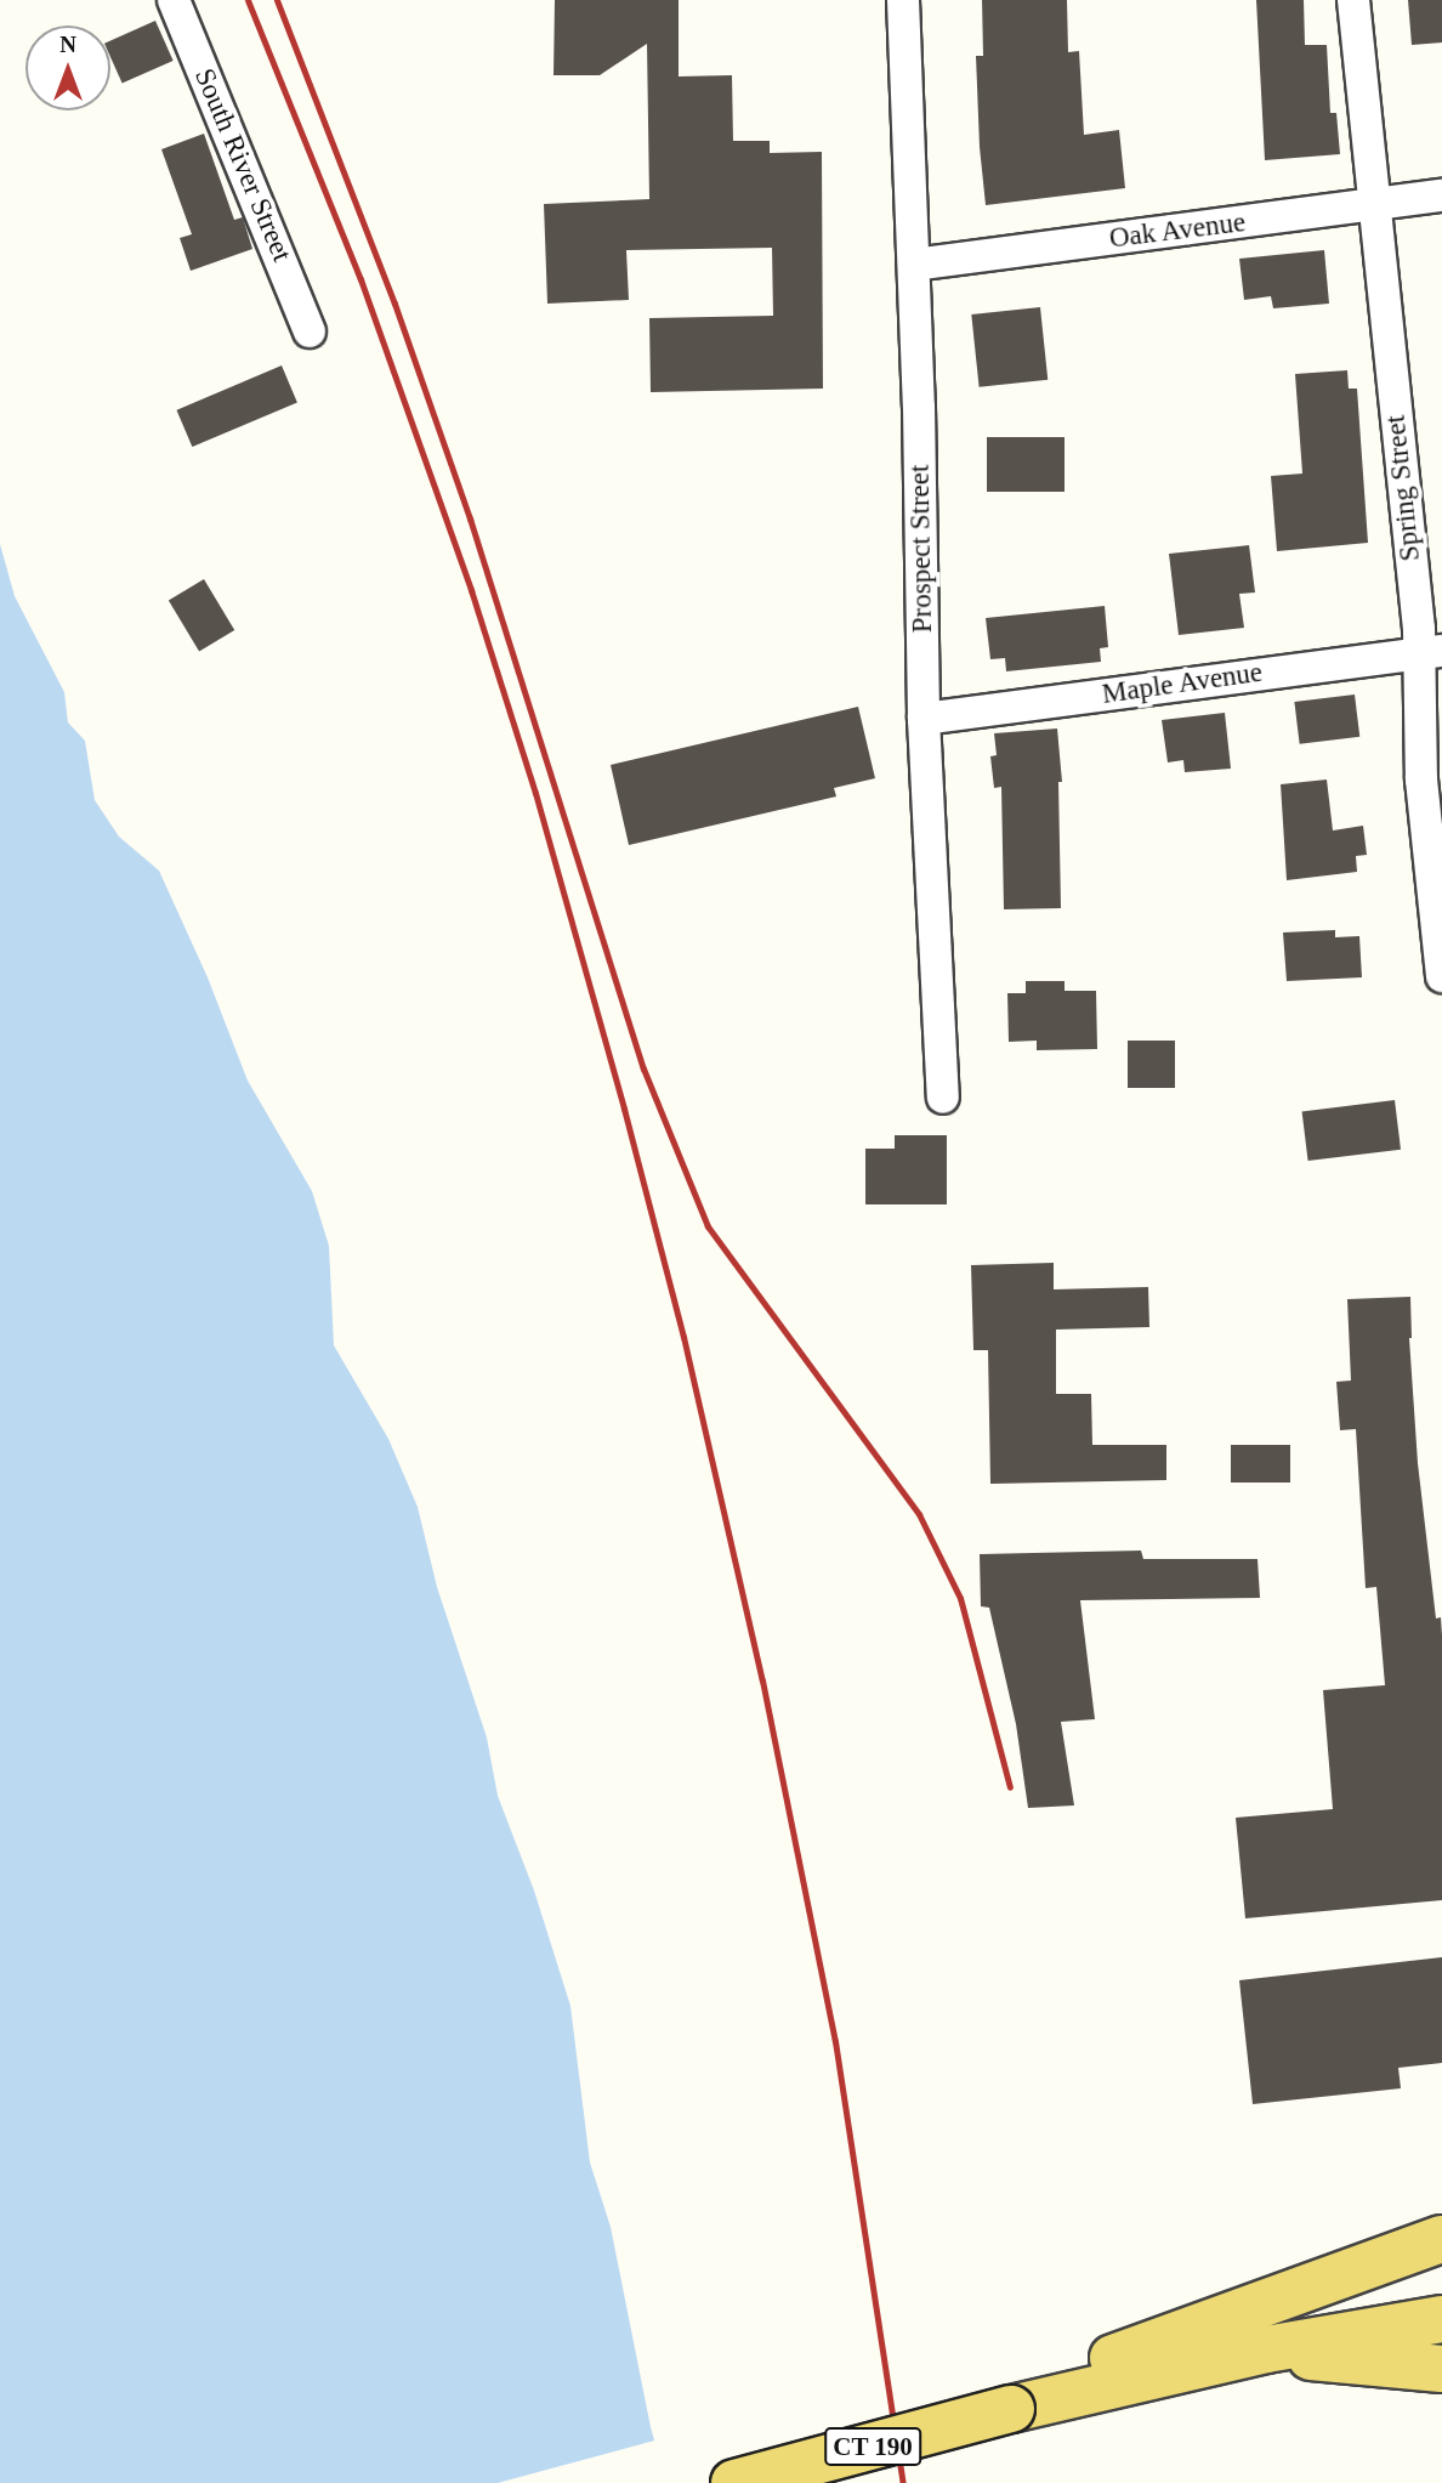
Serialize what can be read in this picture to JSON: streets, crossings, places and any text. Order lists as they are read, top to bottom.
{
  "streets": {
    "main road": ["CT 190"],
    "street": [
      "South River Street",
      "Oak Avenue",
      "Spring Street",
      "Prospect Street",
      "Maple Avenue"
    ]
  },
  "crossings": [
    ["Oak Avenue", "Spring Street"],
    ["Oak Avenue", "Prospect Street"],
    ["Spring Street", "Maple Avenue"],
    ["Prospect Street", "Maple Avenue"]
  ],
  "north": "top"
}
